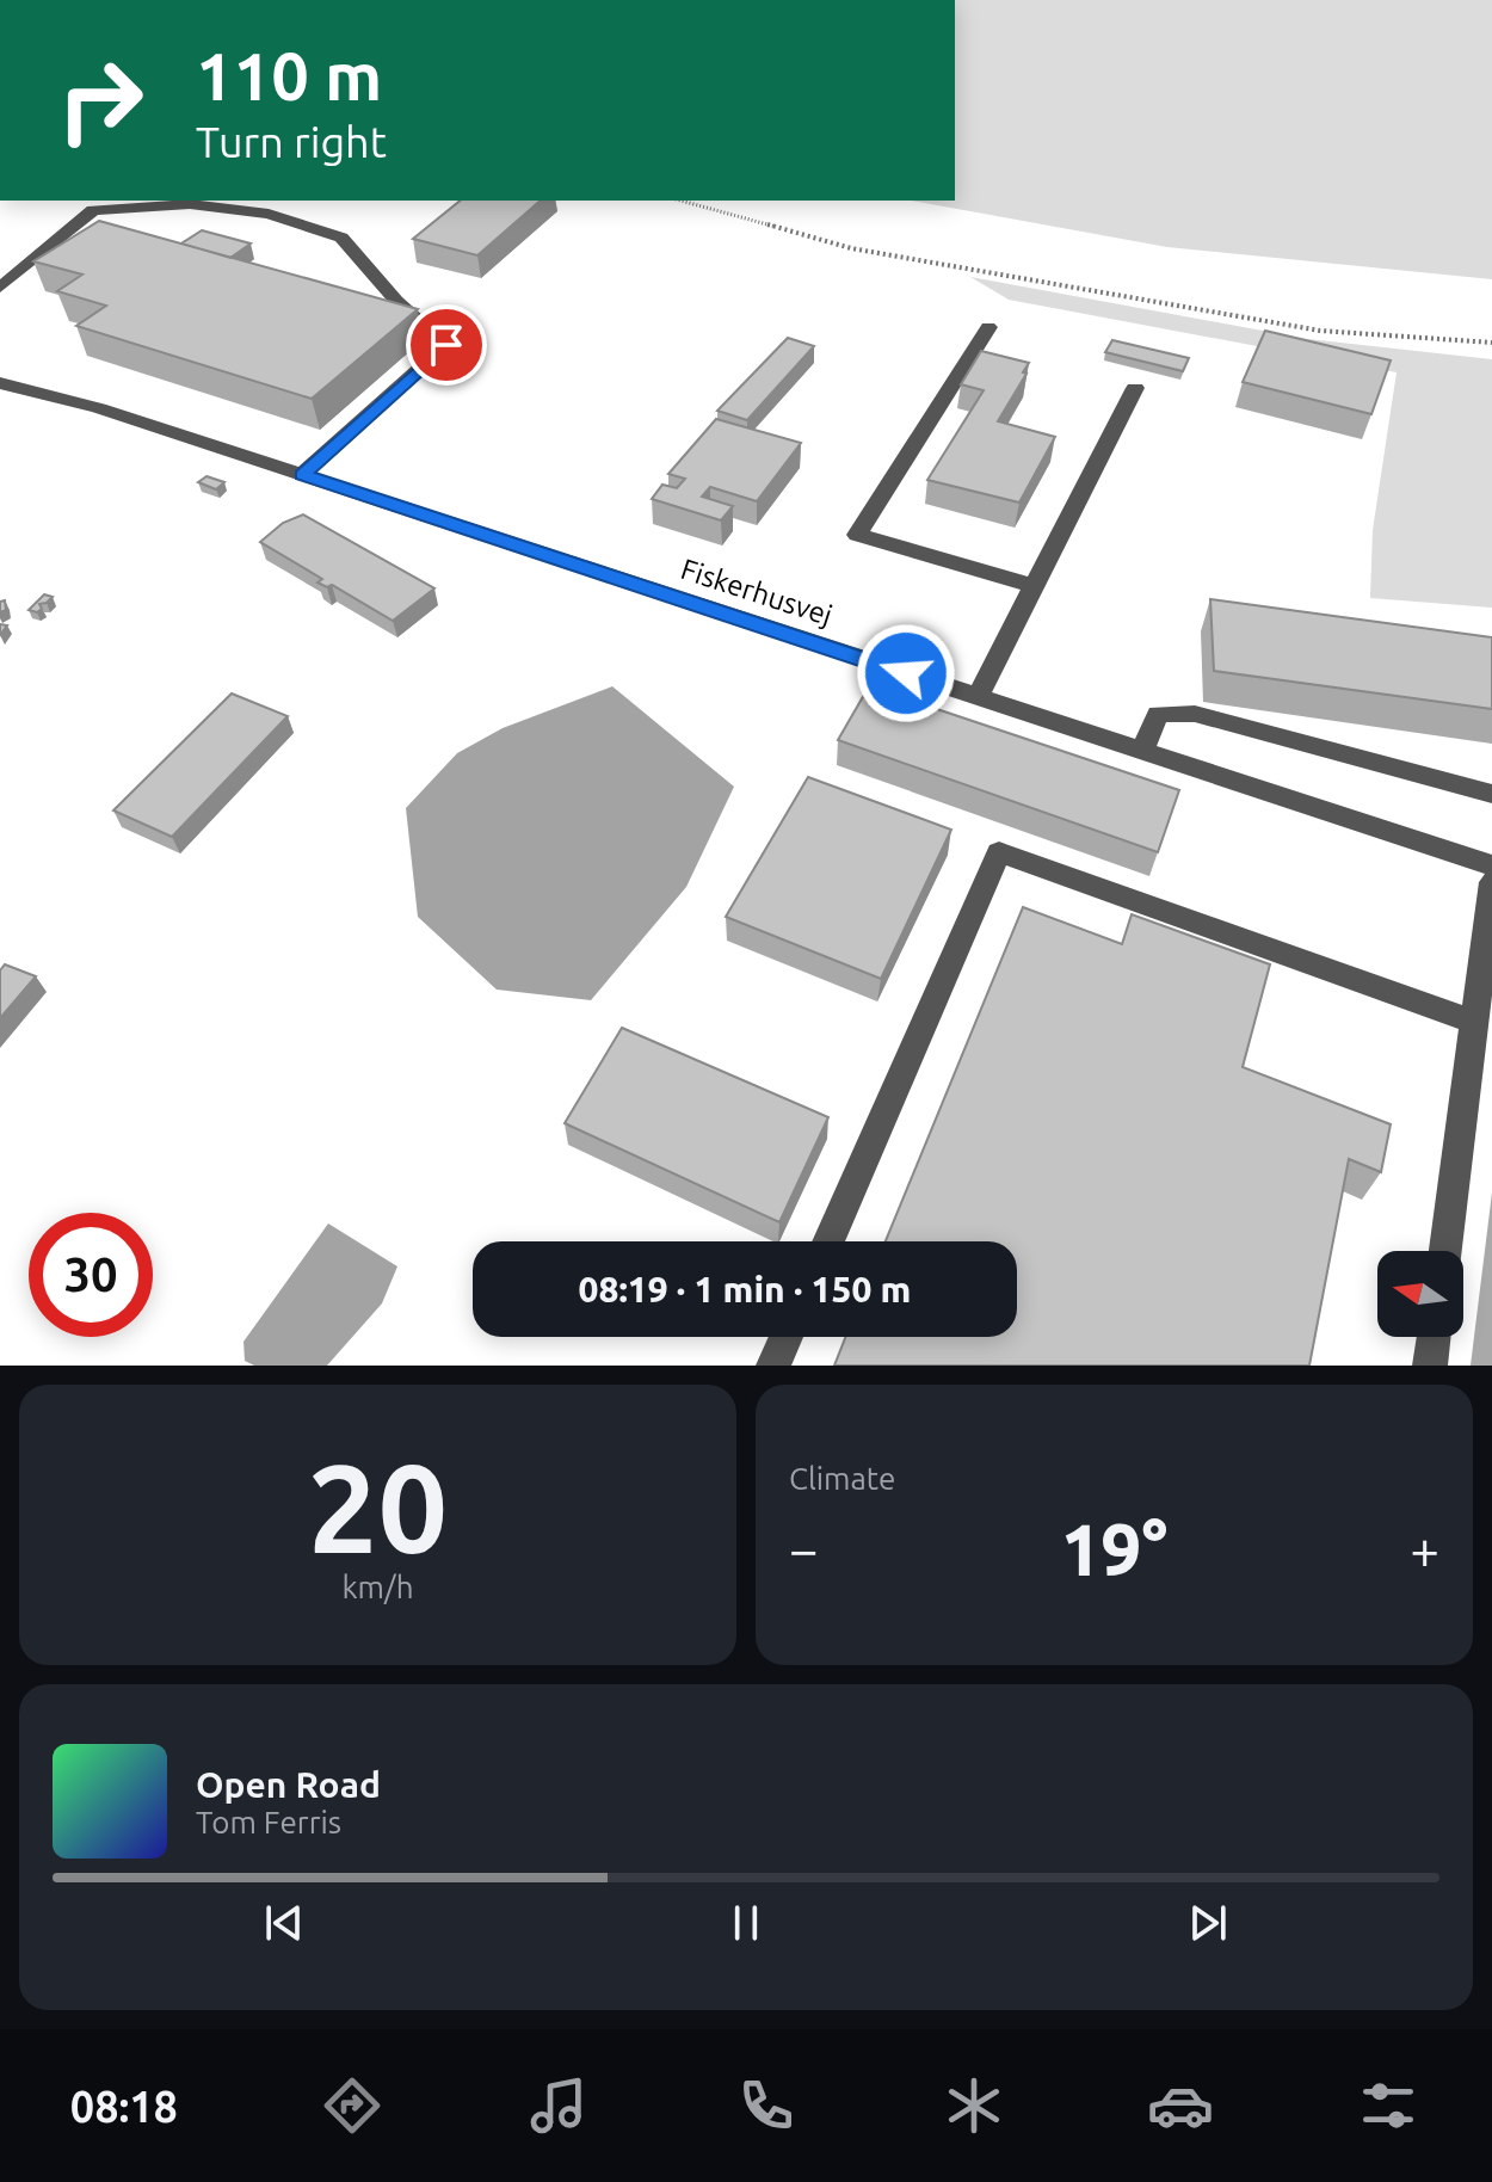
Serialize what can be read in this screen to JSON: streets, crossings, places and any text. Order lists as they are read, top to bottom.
{
  "streets": {
    "street": ["Fiskerhusvej"]
  },
  "north": "left",
  "page": {
    "turn": ["110 m", "Turn right"],
    "limit": "30",
    "trip": "08:19 · 1 min · 150 m",
    "tile": [
      ["20", "km/h"],
      "Climate"
    ],
    "heat": ["−", "19°", "+"],
    "song": ["Open Road", "Tom Ferris"],
    "tabs": "08:18"
  }
}
